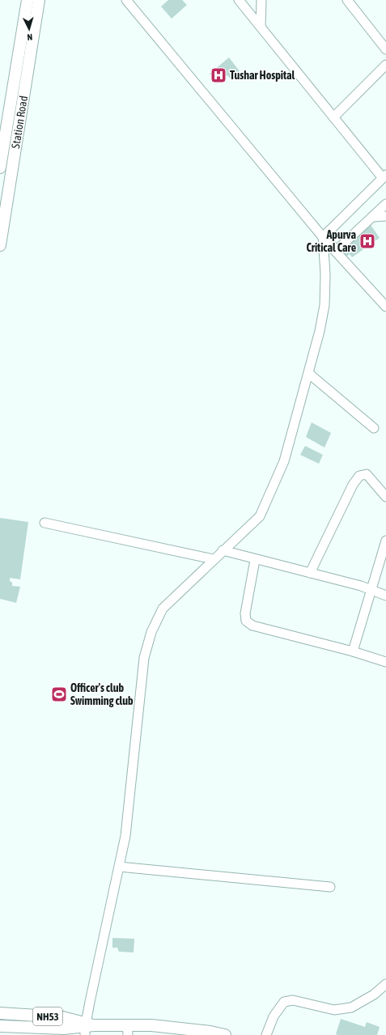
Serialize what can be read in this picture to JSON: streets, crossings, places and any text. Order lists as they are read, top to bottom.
{
  "streets": {
    "main road": ["Station Road", "NH53"]
  },
  "places": {
    "hospital": ["Tushar Hospital", "Apurva Critical Care"],
    "sports": ["Officer's club Swimming club"]
  },
  "north": "bottom"
}
